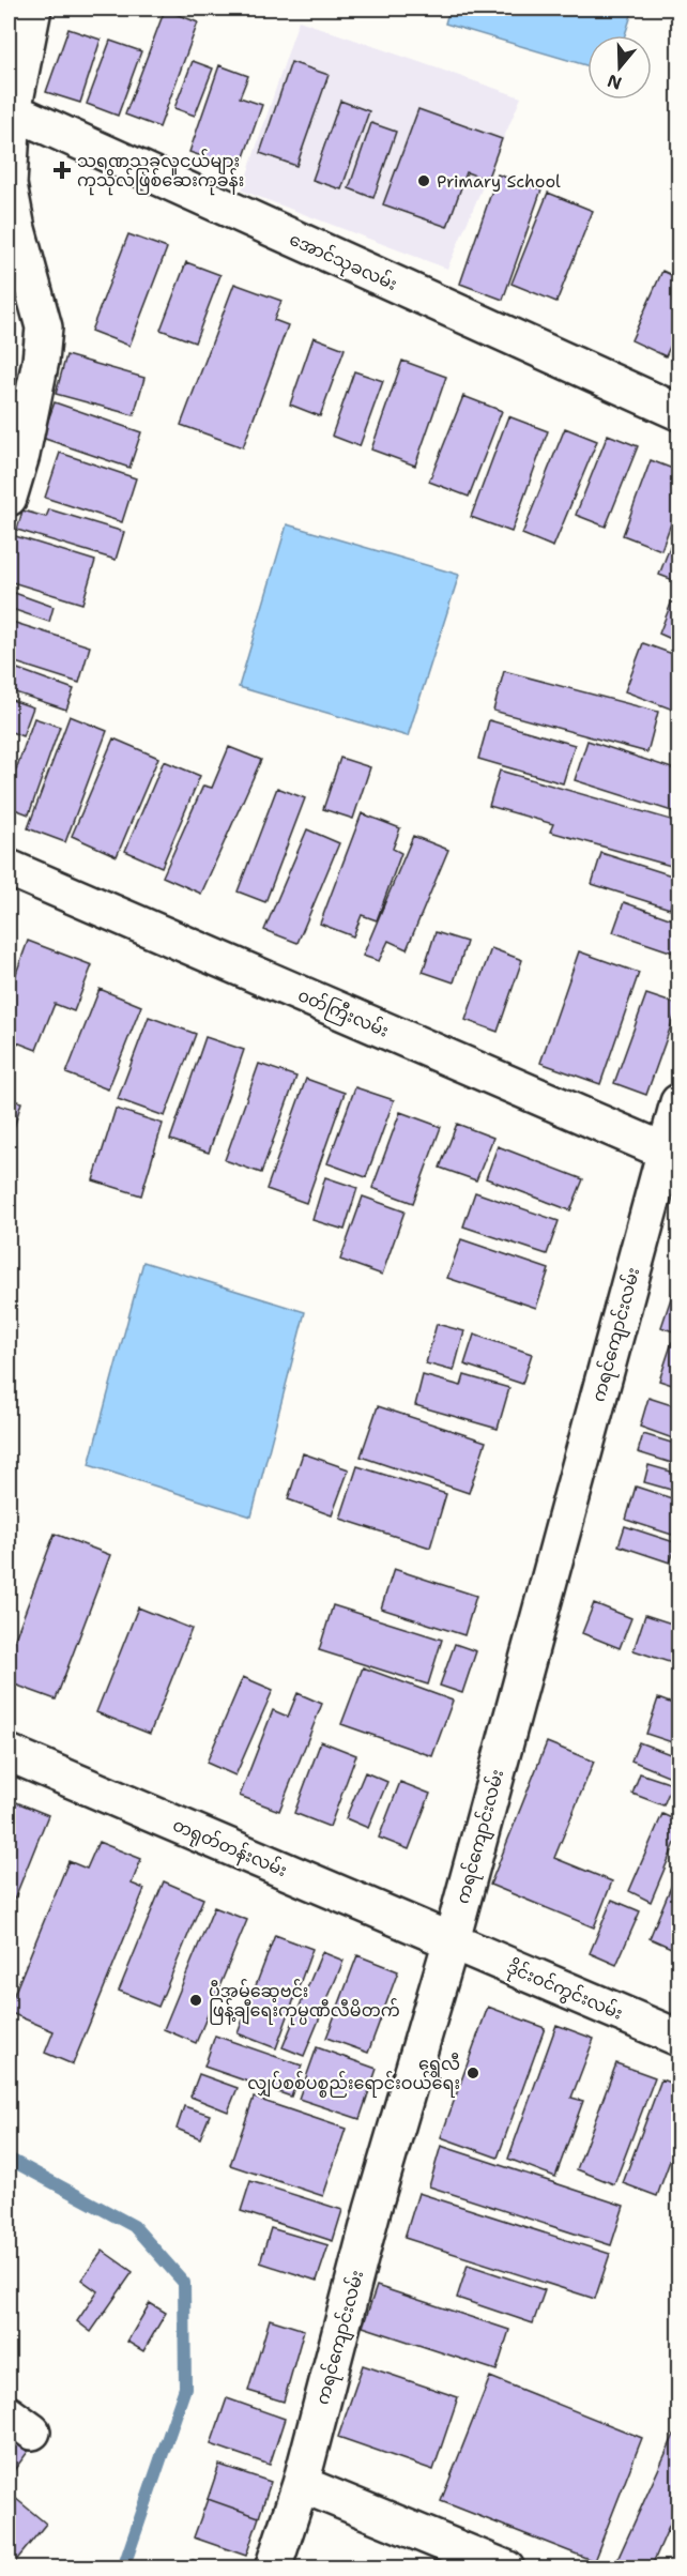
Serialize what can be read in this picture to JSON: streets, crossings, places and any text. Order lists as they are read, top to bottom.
{
  "streets": {
    "street": [
      "အောင်သုခလမ်း",
      "၀တ်ကြီးလမ်း",
      "ကရင်ကျောင်းလမ်း",
      "တရုတ်တန်းလမ်း",
      "ဒိုင်းဝင်ကွင်းလမ်း"
    ]
  },
  "crossings": [
    ["၀တ်ကြီးလမ်း", "ကရင်ကျောင်းလမ်း"],
    ["ကရင်ကျောင်းလမ်း", "တရုတ်တန်းလမ်း"],
    ["ကရင်ကျောင်းလမ်း", "ဒိုင်းဝင်ကွင်းလမ်း"],
    ["တရုတ်တန်းလမ်း", "ဒိုင်းဝင်ကွင်းလမ်း"]
  ],
  "places": {
    "health": ["သရဏသုခလူငယ်များ ကုသိုလ်ဖြစ်ဆေးကုခန်း"],
    "other": ["Primary School", "ပီအမ်ဆေ့ဗင်း ဖြန့်ချီရေးကုမ္ပဏီလီမိတက်", "ရွှေလီ လျှပ်စစ်ပစ္စည်းရောင်းဝယ်ရေး"]
  },
  "north": "bottom"
}
